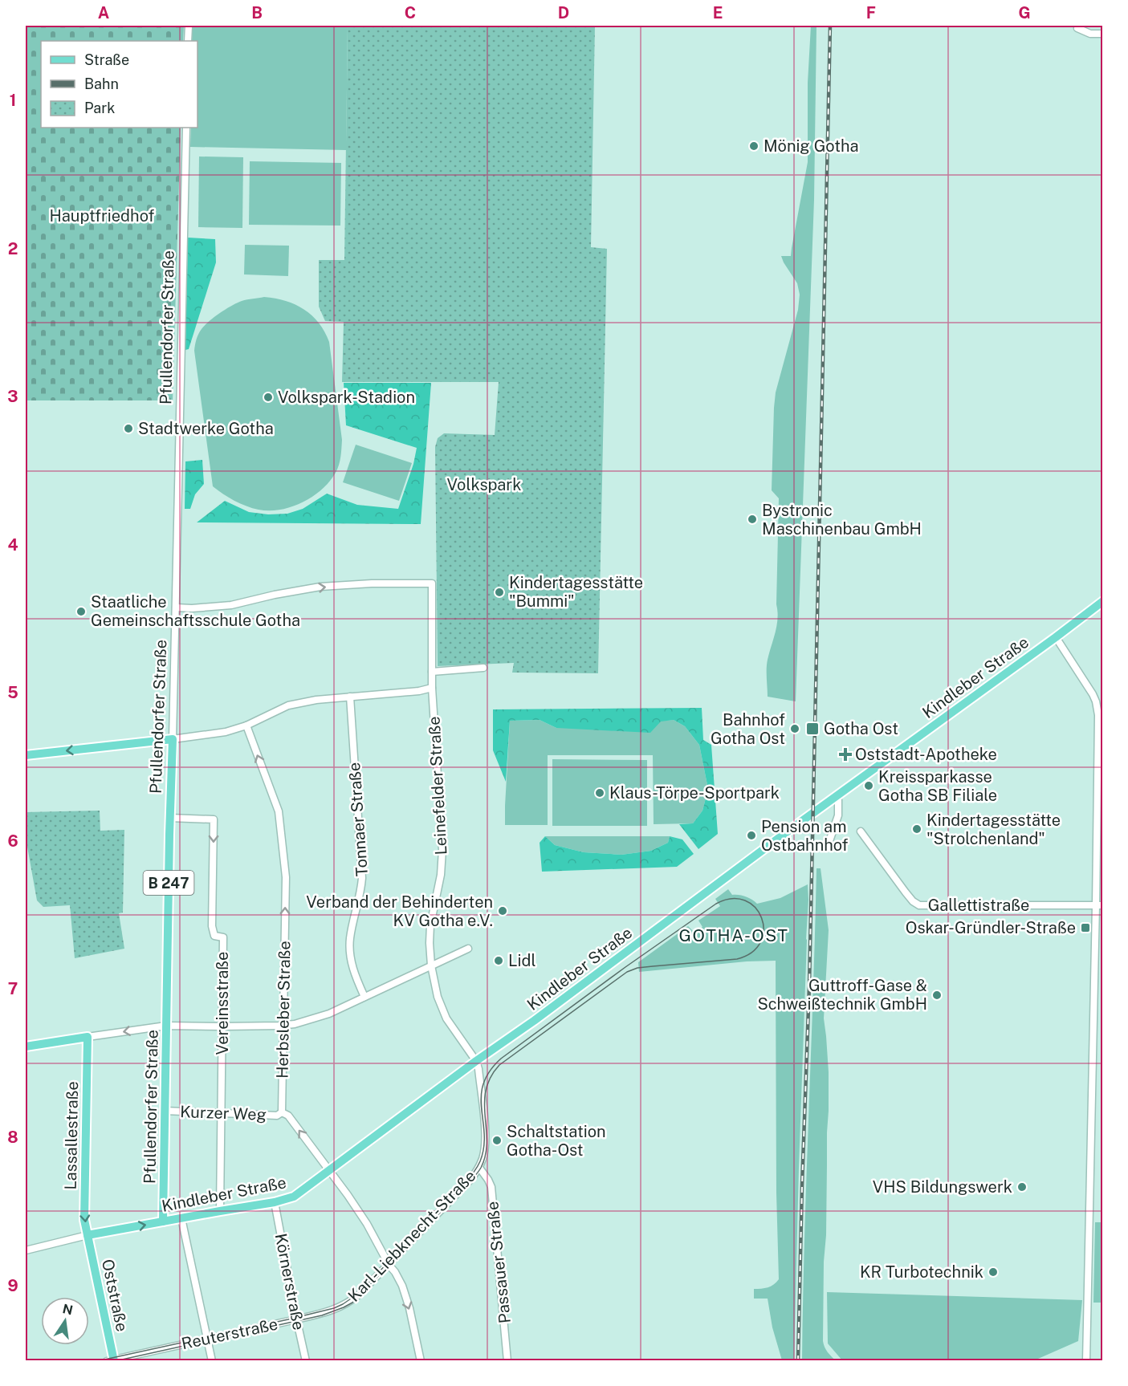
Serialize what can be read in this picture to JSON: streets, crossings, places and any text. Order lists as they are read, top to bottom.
{
  "streets": {
    "main road": [
      "Pfullendorfer Straße",
      "Kindleber Straße",
      "B 247",
      "Lassallestraße",
      "Oststraße"
    ],
    "street": [
      "Leinefelder Straße",
      "Tonnaer Straße",
      "Gallettistraße",
      "Vereinsstraße",
      "Herbsleber Straße",
      "Kurzer Weg",
      "Karl-Liebknecht-Straße",
      "Passauer Straße",
      "Körnerstraße",
      "Reuterstraße"
    ]
  },
  "crossings": [
    ["Pfullendorfer Straße", "Kindleber Straße"],
    ["Pfullendorfer Straße", "Leinefelder Straße"],
    ["Pfullendorfer Straße", "Vereinsstraße"],
    ["Pfullendorfer Straße", "Kurzer Weg"],
    ["Kindleber Straße", "Leinefelder Straße"],
    ["Kindleber Straße", "Vereinsstraße"],
    ["Kindleber Straße", "Lassallestraße"],
    ["Kindleber Straße", "Karl-Liebknecht-Straße"],
    ["Kindleber Straße", "Körnerstraße"],
    ["Kindleber Straße", "Oststraße"],
    ["Leinefelder Straße", "Karl-Liebknecht-Straße"],
    ["Vereinsstraße", "Kurzer Weg"],
    ["Herbsleber Straße", "Kurzer Weg"],
    ["Lassallestraße", "Oststraße"],
    ["Karl-Liebknecht-Straße", "Passauer Straße"],
    ["Karl-Liebknecht-Straße", "Körnerstraße"],
    ["Karl-Liebknecht-Straße", "Reuterstraße"],
    ["Körnerstraße", "Reuterstraße"],
    ["Oststraße", "Reuterstraße"]
  ],
  "one_way": ["Vereinsstraße", "Herbsleber Straße", "Lassallestraße"],
  "districts": ["GOTHA-OST"],
  "parks": ["Hauptfriedhof", "Volkspark"],
  "places": {
    "other": [
      "Mönig Gotha",
      "Volkspark-Stadion",
      "Stadtwerke Gotha",
      "Bystronic Maschinenbau GmbH",
      "Kindertagesstätte \"Bummi\"",
      "Staatliche Gemeinschaftsschule Gotha",
      "Bahnhof Gotha Ost",
      "Kreissparkasse Gotha SB Filiale",
      "Klaus-Törpe-Sportpark",
      "Kindertagesstätte \"Strolchenland\"",
      "Pension am Ostbahnhof",
      "Verband der Behinderten KV Gotha e.V.",
      "Lidl",
      "Guttroff-Gase & Schweißtechnik GmbH",
      "Schaltstation Gotha-Ost",
      "VHS Bildungswerk",
      "KR Turbotechnik"
    ],
    "transit": ["Gotha Ost", "Oskar-Gründler-Straße"],
    "health": ["Oststadt-Apotheke"]
  },
  "legend": ["Straße", "Bahn", "Park"],
  "north": "top",
  "grid": {
    "columns": [
      "A",
      "B",
      "C",
      "D",
      "E",
      "F",
      "G"
    ],
    "rows": [
      "1",
      "2",
      "3",
      "4",
      "5",
      "6",
      "7",
      "8",
      "9"
    ]
  }
}
